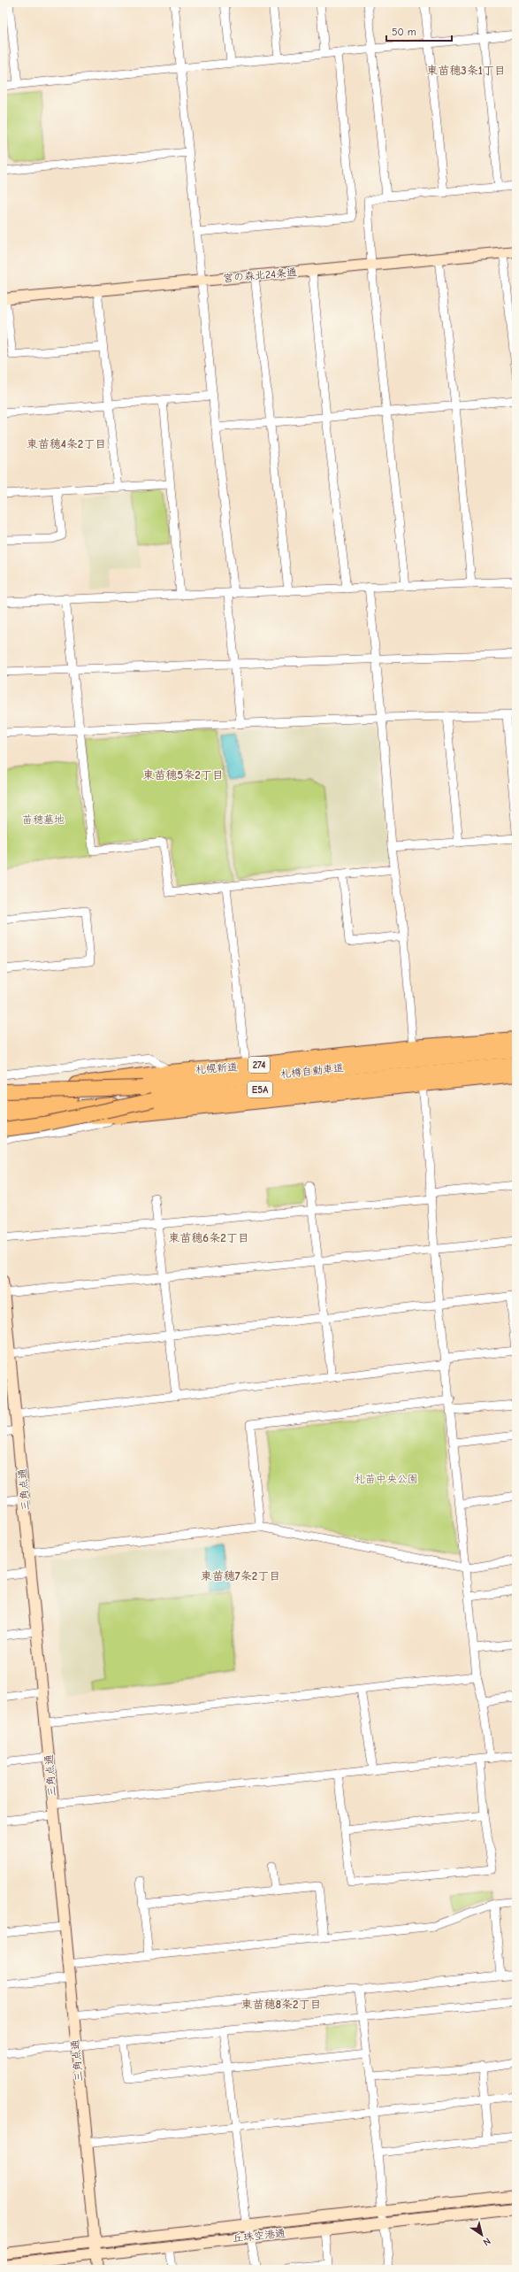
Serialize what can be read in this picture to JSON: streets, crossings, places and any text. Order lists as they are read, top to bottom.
{
  "streets": {
    "highway": [
      "274",
      "札幌新道",
      "札樽自動車道",
      "E5A"
    ],
    "street": ["宮の森北24条通", "三角点通", "丘珠空港通"]
  },
  "crossings": [
    ["三角点通", "丘珠空港通"]
  ],
  "districts": [
    "東苗穂3条1丁目",
    "東苗穂4条2丁目",
    "東苗穂5条2丁目",
    "東苗穂6条2丁目",
    "東苗穂7条2丁目",
    "東苗穂8条2丁目"
  ],
  "parks": ["苗穂墓地", "札苗中央公園"],
  "scale_bar": "50 m",
  "north": "bottom right"
}
